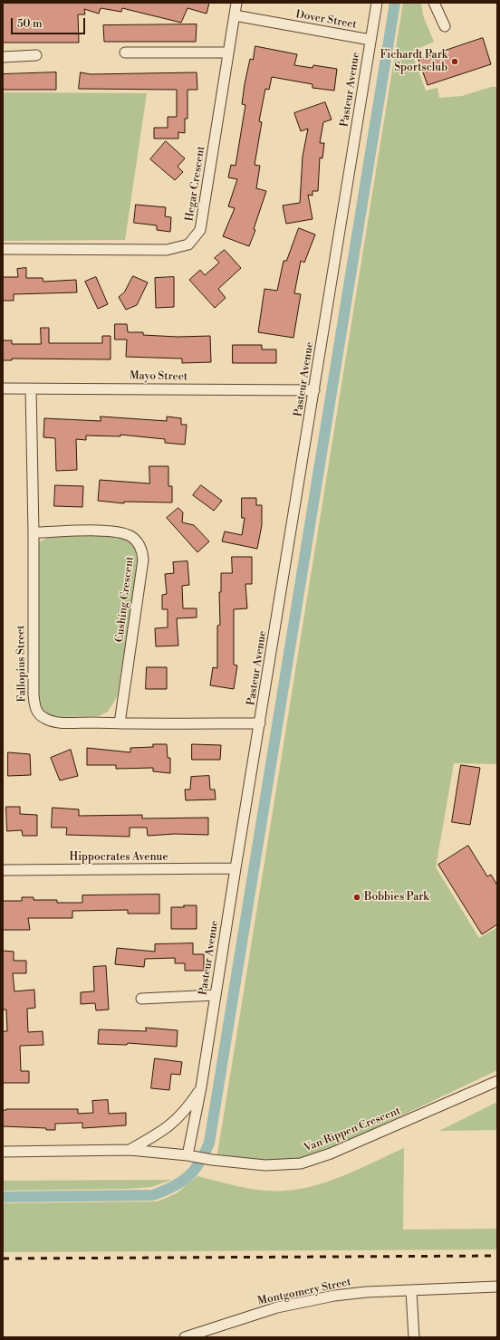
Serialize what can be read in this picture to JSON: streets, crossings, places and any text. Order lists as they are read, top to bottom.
{
  "streets": {
    "street": [
      "Dover Street",
      "Pasteur Avenue",
      "Hegar Crescent",
      "Mayo Street",
      "Cushing Crescent",
      "Fallopius Street",
      "Hippocrates Avenue",
      "Van Rippen Crescent",
      "Montgomery Street"
    ]
  },
  "crossings": [
    ["Dover Street", "Pasteur Avenue"],
    ["Dover Street", "Hegar Crescent"],
    ["Pasteur Avenue", "Mayo Street"],
    ["Pasteur Avenue", "Fallopius Street"],
    ["Pasteur Avenue", "Hippocrates Avenue"],
    ["Pasteur Avenue", "Van Rippen Crescent"],
    ["Mayo Street", "Fallopius Street"],
    ["Cushing Crescent", "Fallopius Street"]
  ],
  "places": ["Fichardt Park Sportsclub", "Bobbies Park"],
  "scale_bar": "50 m"
}
